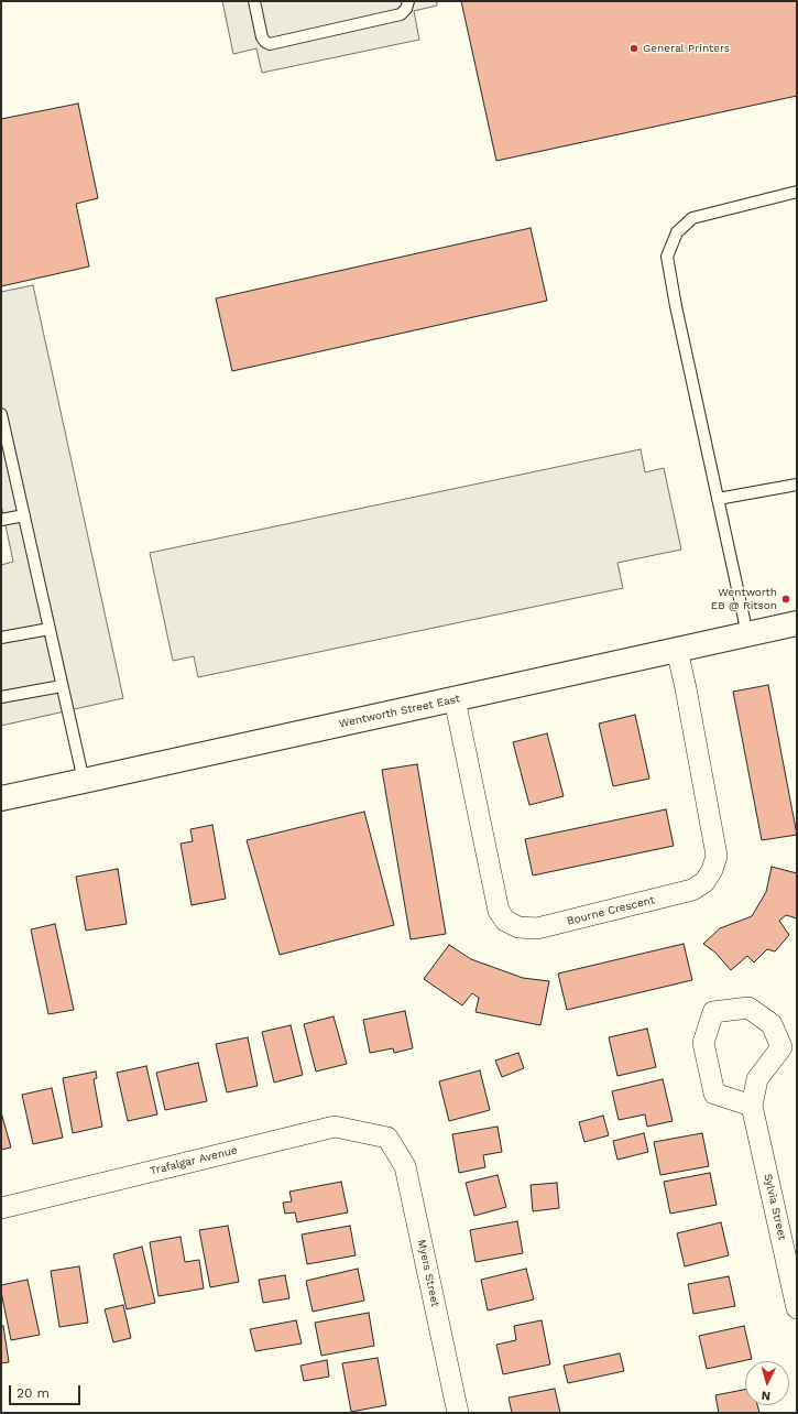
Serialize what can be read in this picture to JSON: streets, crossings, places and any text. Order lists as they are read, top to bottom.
{
  "streets": {
    "main road": ["Wentworth Street East"],
    "street": [
      "Bourne Crescent",
      "Trafalgar Avenue",
      "Sylvia Street",
      "Myers Street"
    ]
  },
  "crossings": [
    ["Wentworth Street East", "Bourne Crescent"],
    ["Trafalgar Avenue", "Myers Street"]
  ],
  "places": ["General Printers", "Wentworth EB @ Ritson"],
  "scale_bar": "20 m",
  "north": "bottom"
}
